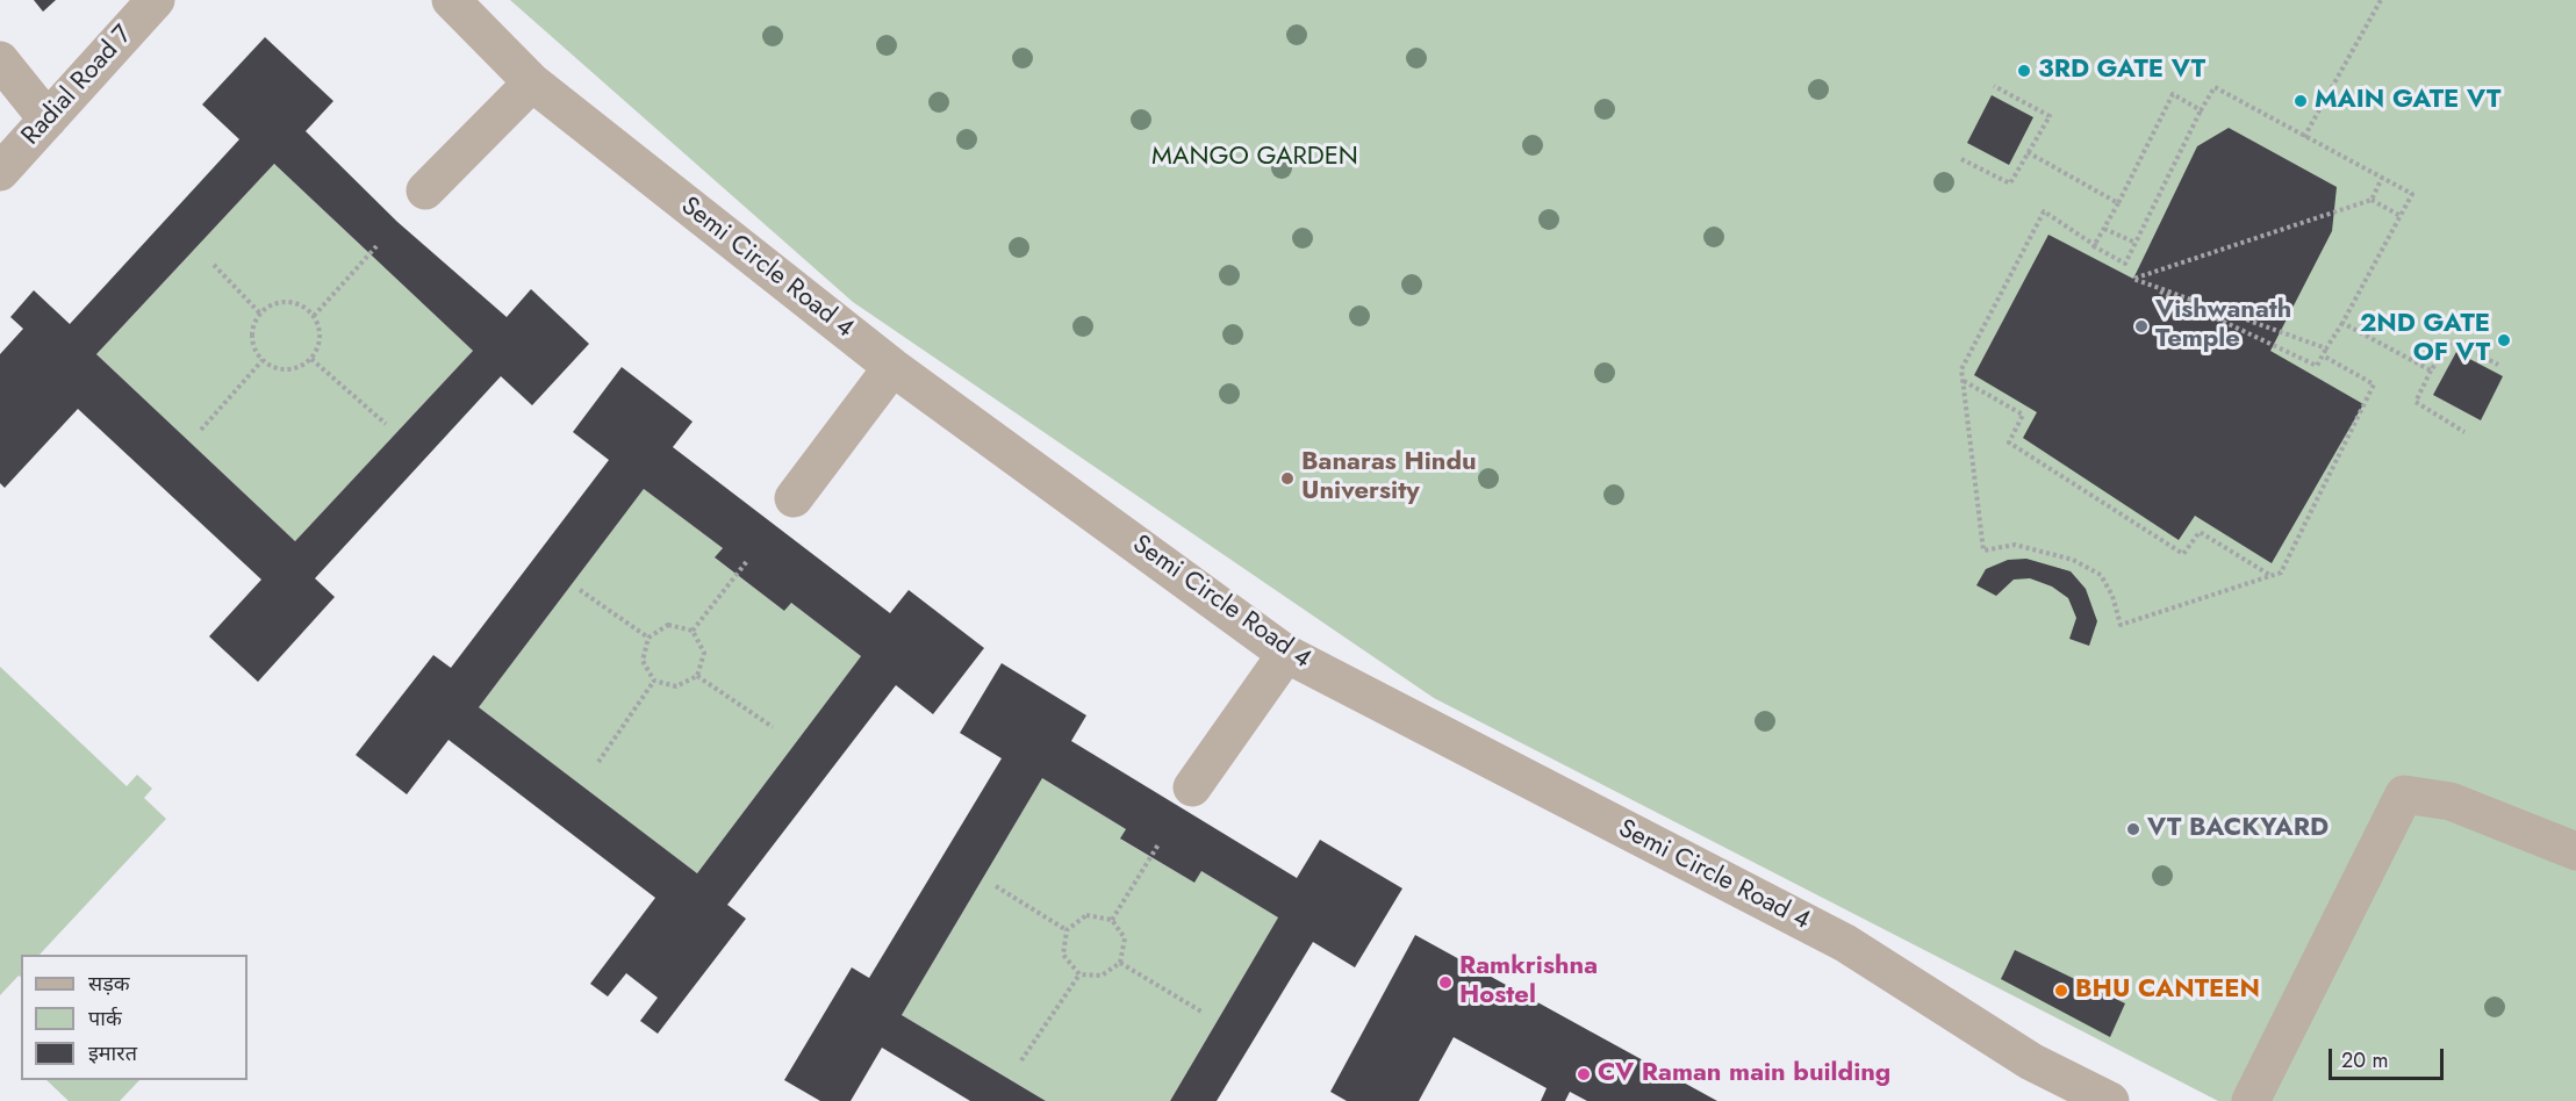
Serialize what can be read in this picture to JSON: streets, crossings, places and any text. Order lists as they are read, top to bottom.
{
  "streets": {
    "lane": ["Radial Road 7", "Semi Circle Road 4"]
  },
  "parks": ["MANGO GARDEN"],
  "places": [
    "3RD GATE VT",
    "MAIN GATE VT",
    "Vishwanath Temple",
    "2ND GATE OF VT",
    "Banaras Hindu University",
    "VT BACKYARD",
    "Ramkrishna Hostel",
    "BHU CANTEEN",
    "CV Raman main building"
  ],
  "legend": ["सड़क", "पार्क", "इमारत"],
  "scale_bar": "20 m"
}
